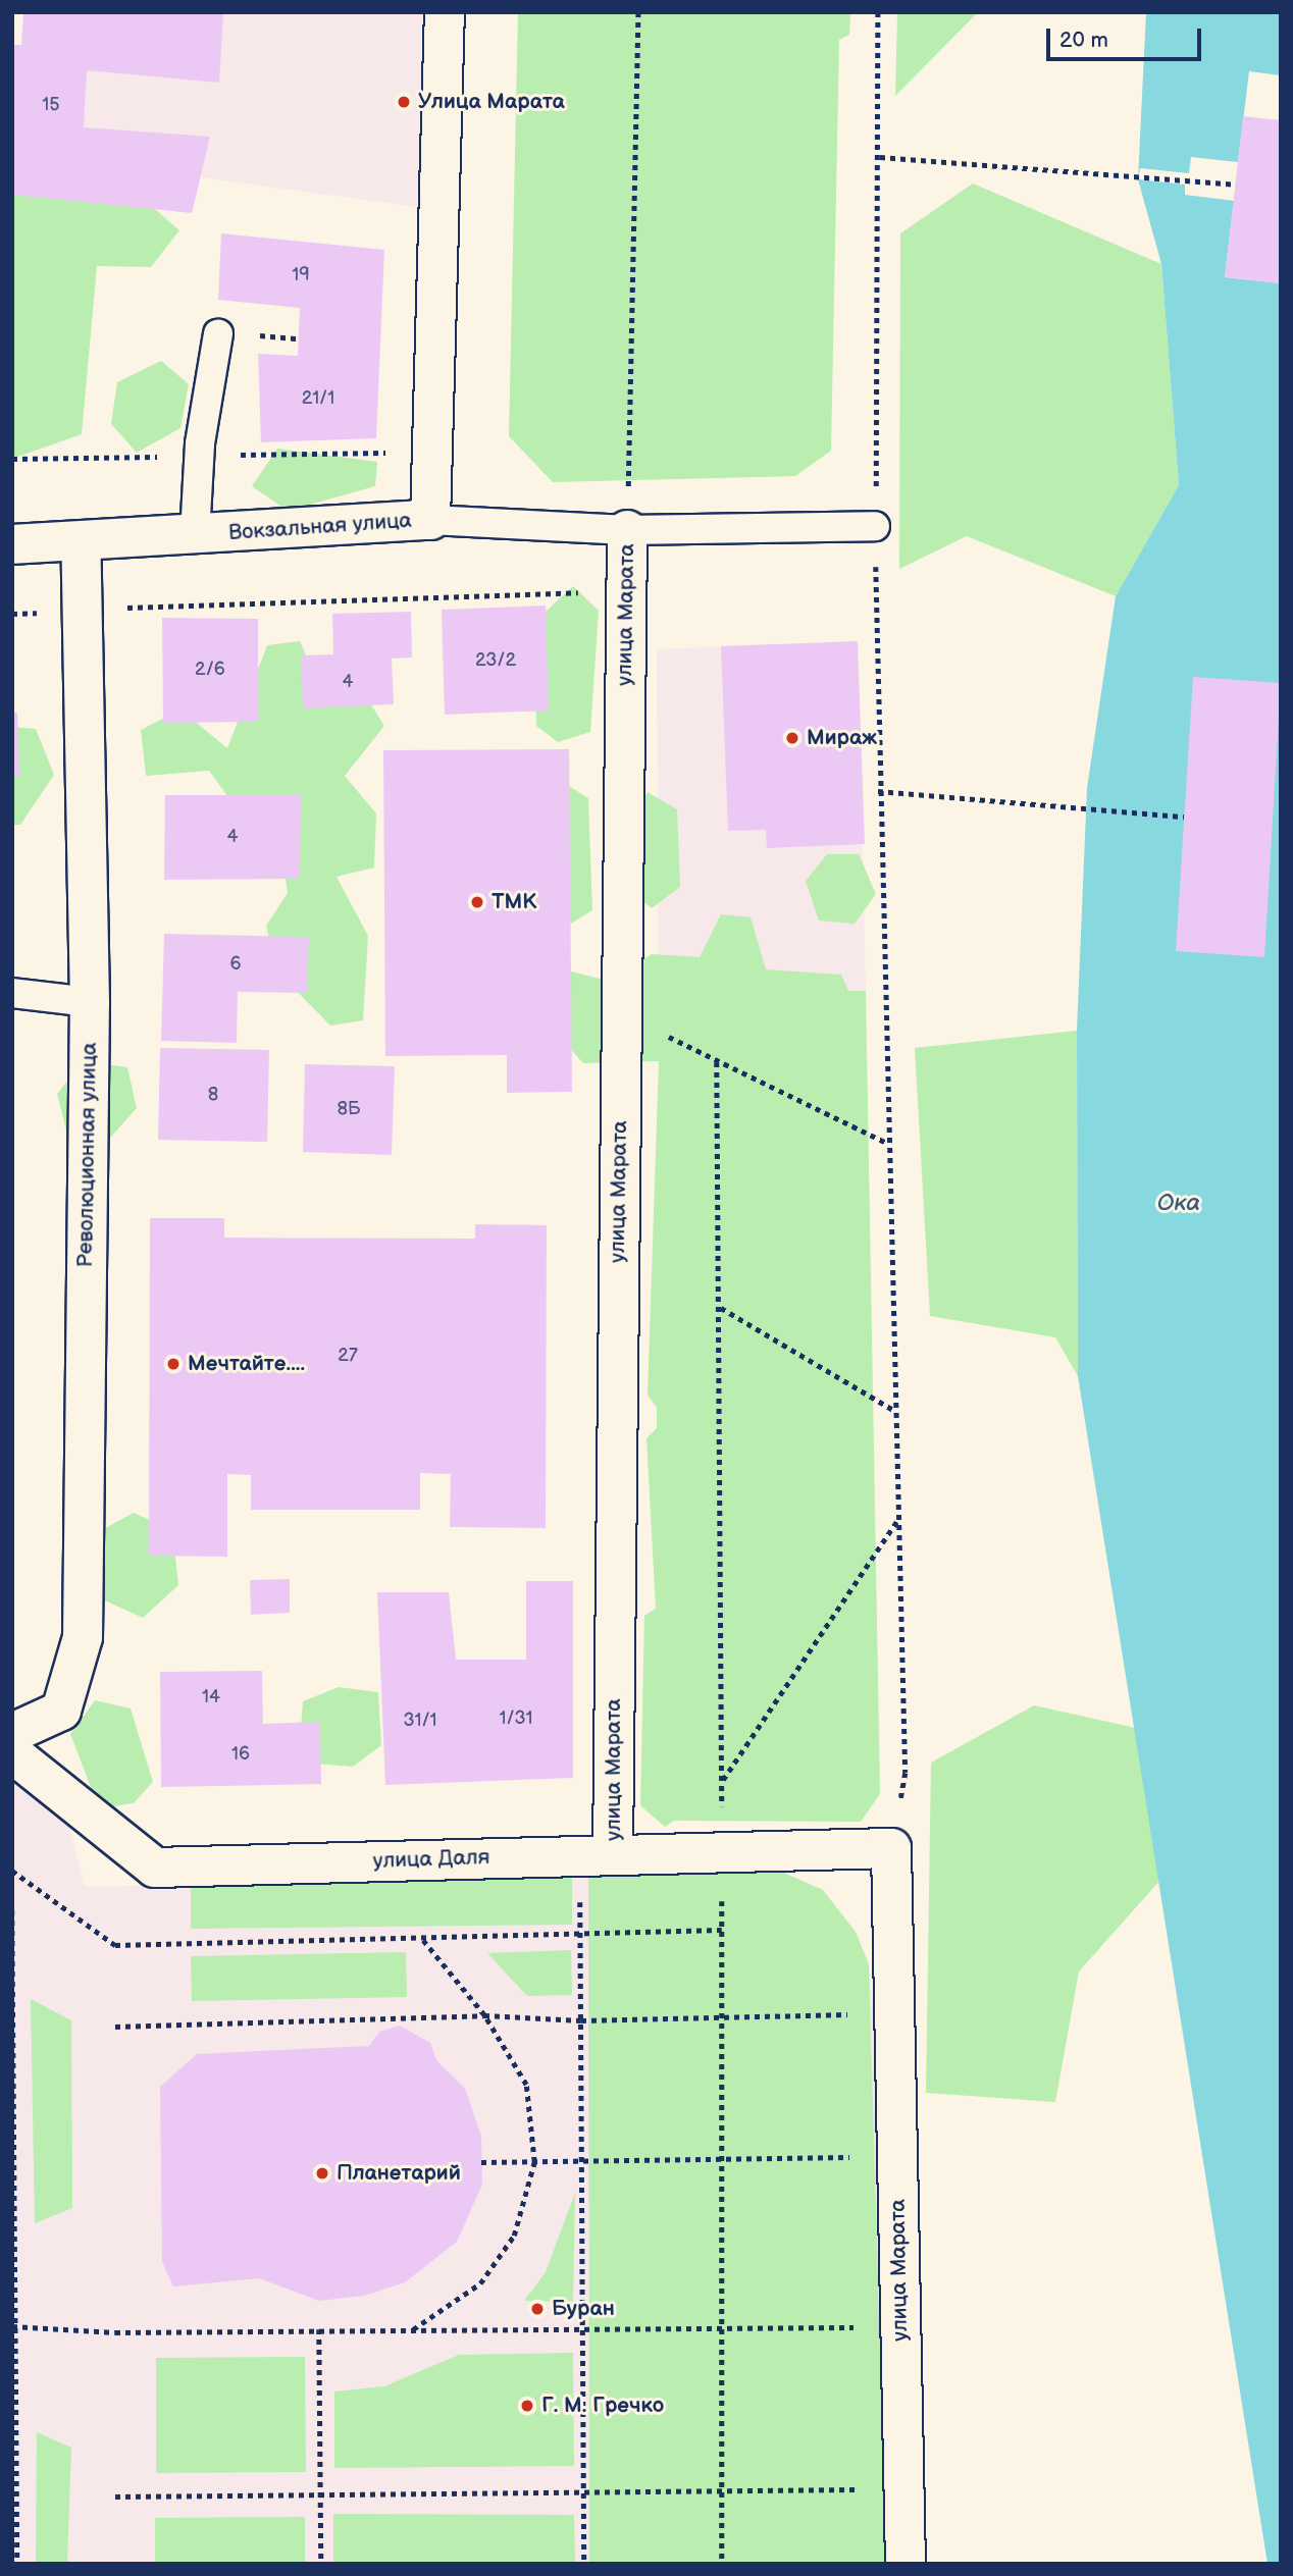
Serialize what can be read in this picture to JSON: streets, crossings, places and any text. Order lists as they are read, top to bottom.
{
  "streets": {
    "street": [
      "Вокзальная улица",
      "улица Марата",
      "Революционная улица",
      "улица Даля"
    ]
  },
  "crossings": [
    ["Вокзальная улица", "улица Марата"],
    ["Вокзальная улица", "Революционная улица"],
    ["улица Марата", "улица Даля"]
  ],
  "water": ["Ока"],
  "places": [
    "Улица Марата",
    "Мираж",
    "ТМК",
    "Мечтайте....",
    "Планетарий",
    "Буран",
    "Г. М. Гречко"
  ],
  "house_numbers": [
    "15",
    "19",
    "21/1",
    "23/2",
    "2/6",
    "4",
    "4",
    "6",
    "8",
    "8Б",
    "27",
    "14",
    "1/31",
    "31/1",
    "16"
  ],
  "scale_bar": "20 m"
}
